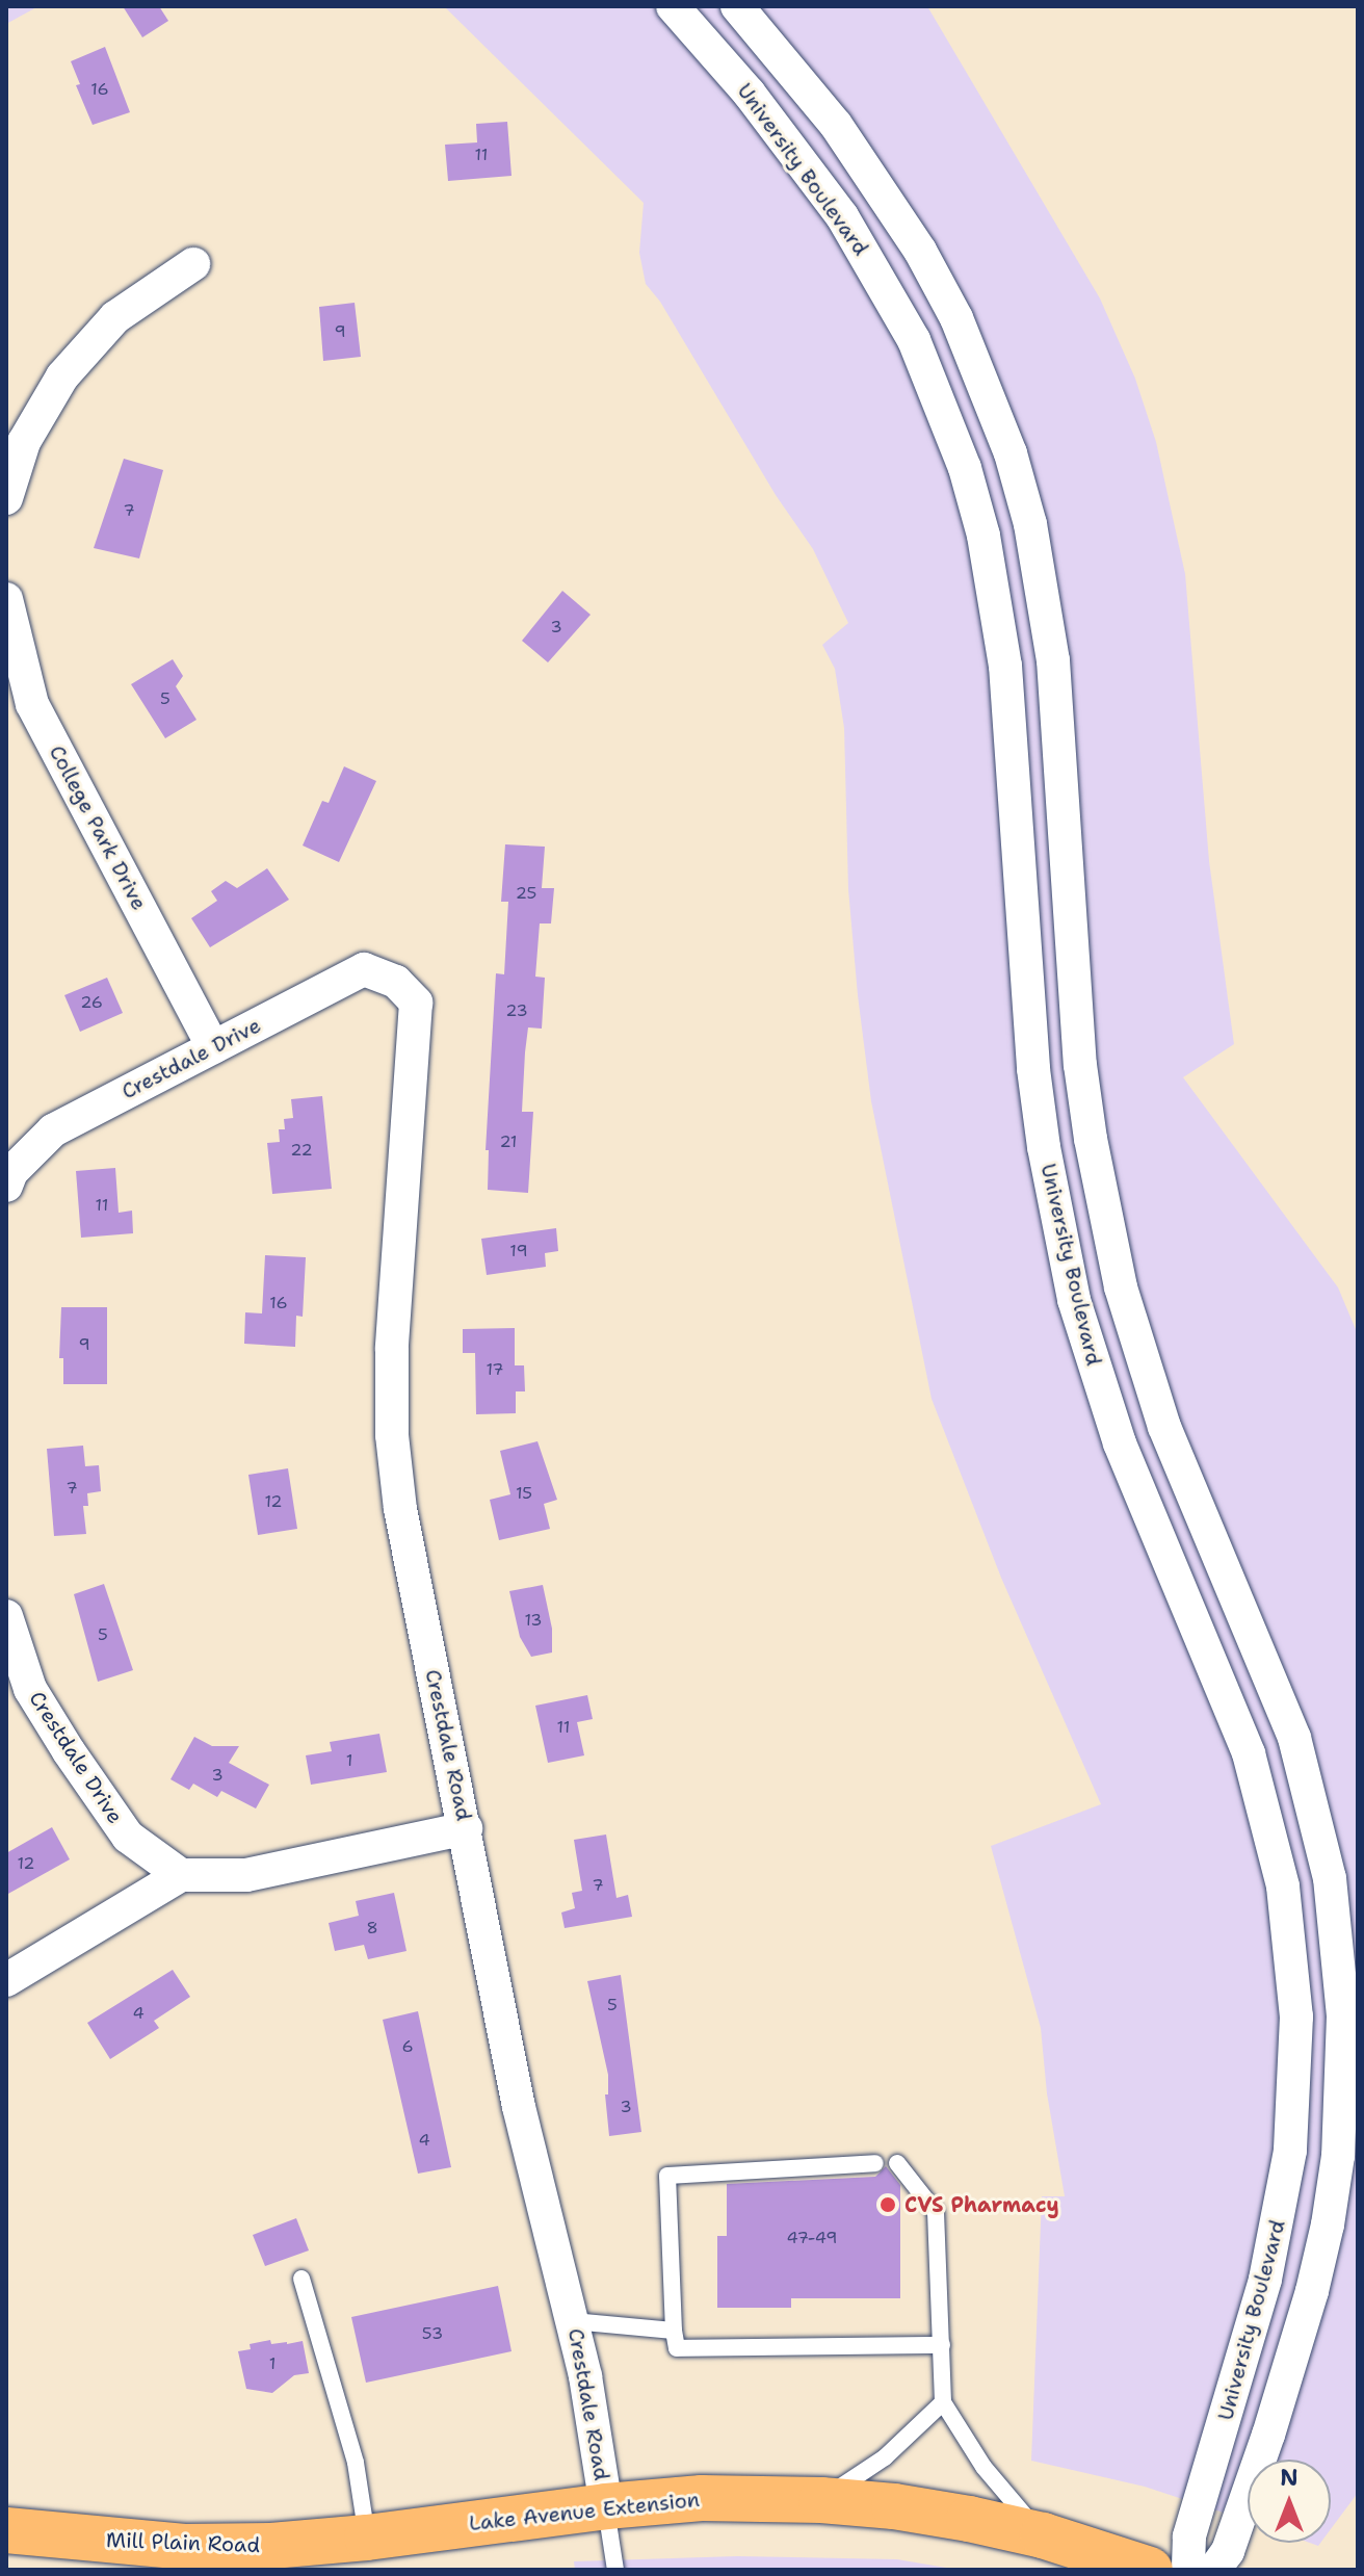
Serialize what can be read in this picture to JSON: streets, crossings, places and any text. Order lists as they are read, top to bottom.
{
  "streets": {
    "main road": ["Lake Avenue Extension", "Mill Plain Road"],
    "street": [
      "University Boulevard",
      "College Park Drive",
      "Crestdale Drive",
      "Crestdale Road"
    ]
  },
  "crossings": [
    ["College Park Drive", "Crestdale Drive"],
    ["Crestdale Drive", "Crestdale Road"],
    ["Crestdale Road", "Lake Avenue Extension"],
    ["Lake Avenue Extension", "Mill Plain Road"]
  ],
  "places": ["CVS Pharmacy"],
  "house_numbers": [
    "16",
    "11",
    "9",
    "7",
    "3",
    "5",
    "25",
    "26",
    "23",
    "21",
    "22",
    "11",
    "19",
    "16",
    "9",
    "17",
    "7",
    "15",
    "12",
    "13",
    "5",
    "11",
    "1",
    "3",
    "12",
    "7",
    "8",
    "5",
    "4",
    "6",
    "3",
    "4",
    "47-49",
    "53",
    "1"
  ],
  "north": "top"
}
